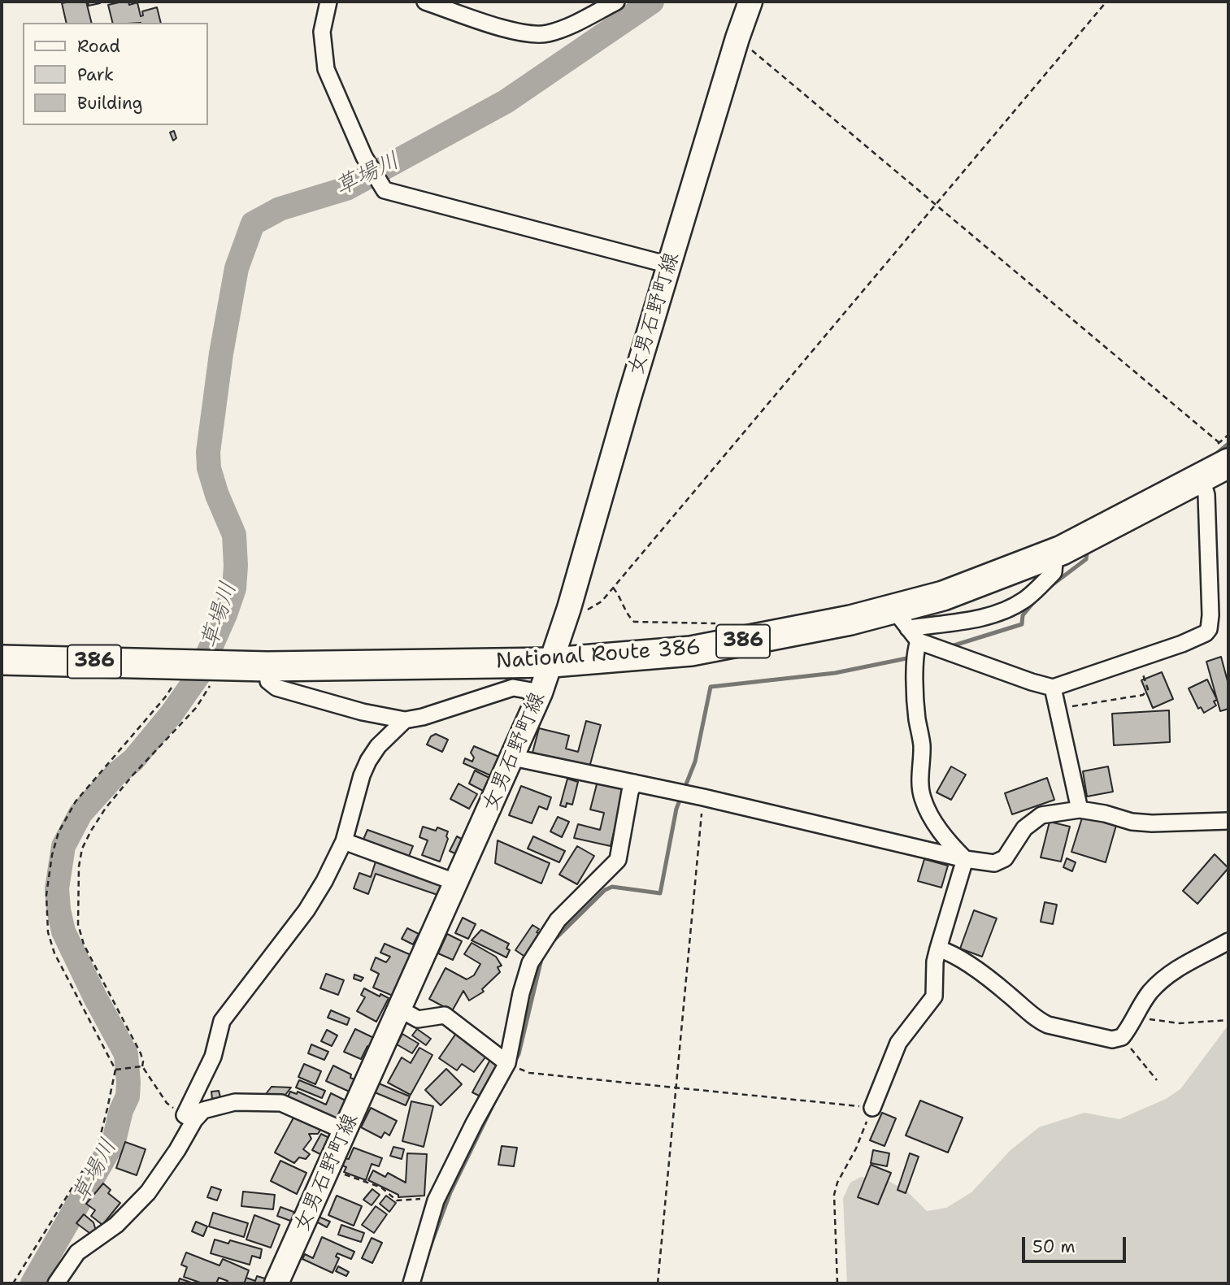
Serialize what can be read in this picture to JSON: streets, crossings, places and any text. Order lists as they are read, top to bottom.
{
  "streets": {
    "highway": ["386", "National Route 386"],
    "main road": ["女男石野町線"]
  },
  "crossings": [
    ["女男石野町線", "National Route 386"]
  ],
  "water": ["草場川"],
  "legend": ["Road", "Park", "Building"],
  "scale_bar": "50 m"
}
